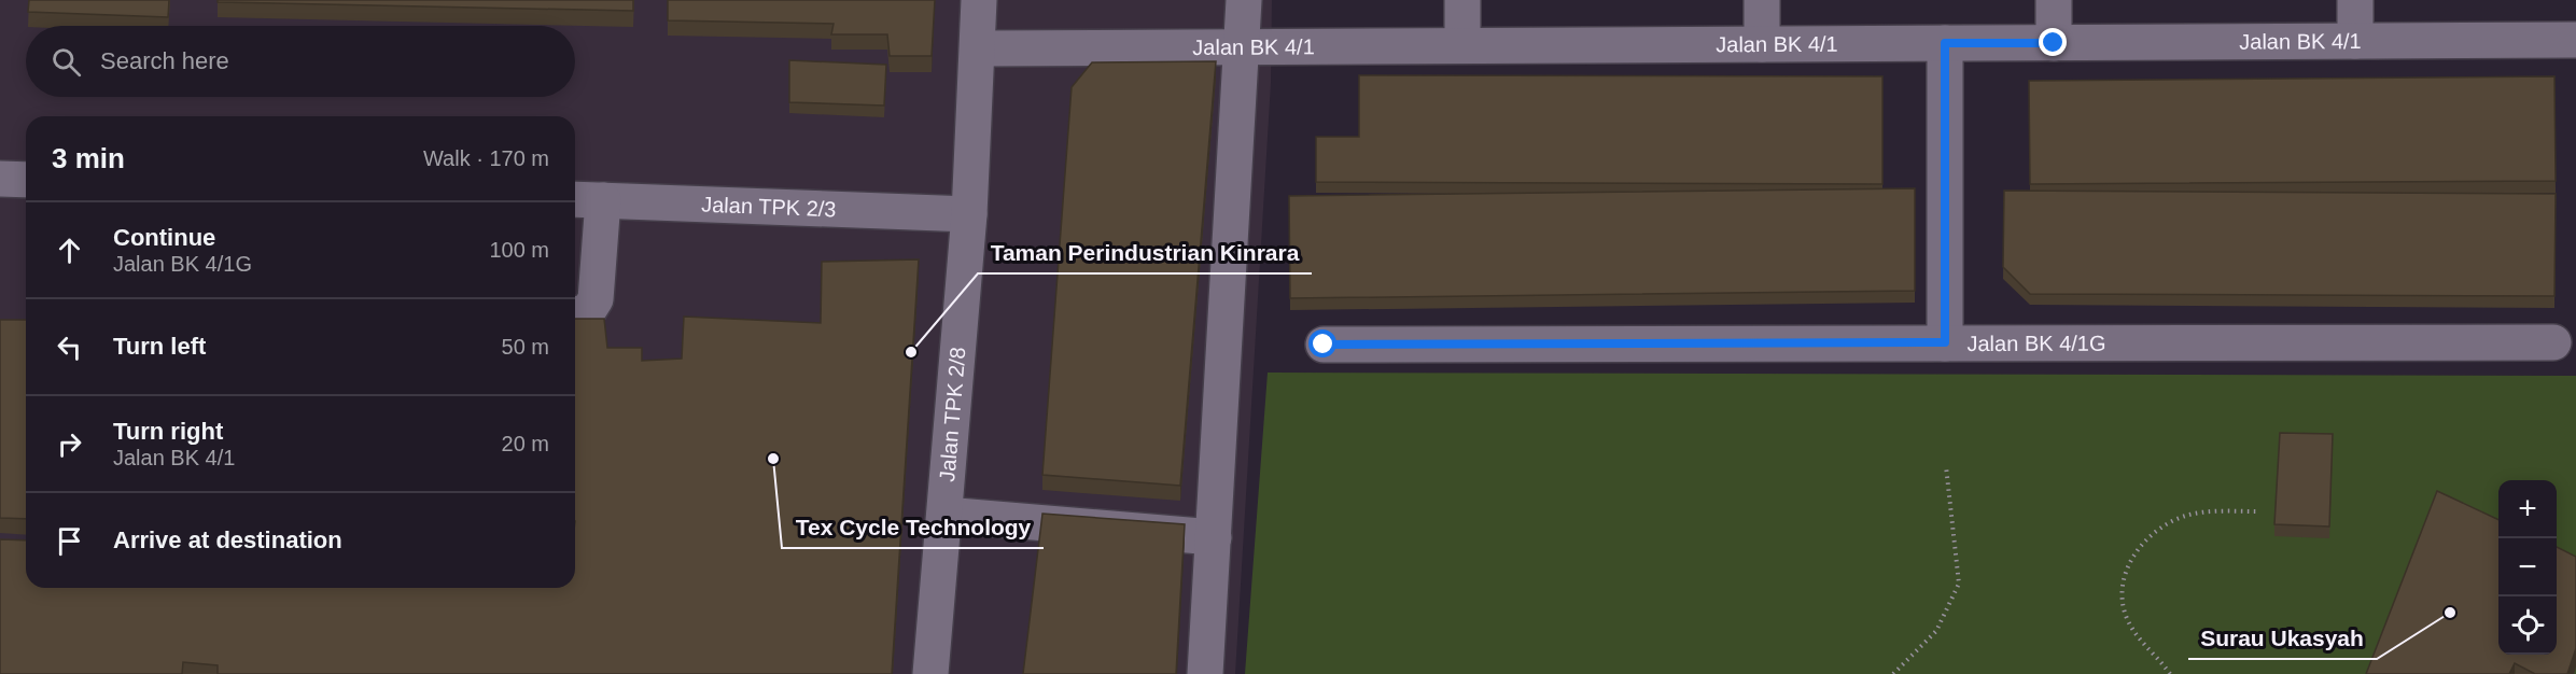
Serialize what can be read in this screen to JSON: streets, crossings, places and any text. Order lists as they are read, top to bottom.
{
  "streets": {
    "street": [
      "Jalan BK 4/1",
      "Jalan TPK 2/3",
      "Jalan BK 4/1G",
      "Jalan TPK 2/8"
    ]
  },
  "crossings": [
    ["Jalan BK 4/1", "Jalan TPK 2/8"],
    ["Jalan TPK 2/3", "Jalan TPK 2/8"]
  ],
  "places": ["Taman Perindustrian Kinrara", "Tex Cycle Technology", "Surau Ukasyah"],
  "page": {
    "search": "Search here",
    "heading": ["3 min", "Walk · 170 m"],
    "list": [
      ["Continue", "Jalan BK 4/1G", "100 m"],
      ["Turn left", "50 m"],
      ["Turn right", "Jalan BK 4/1", "20 m"],
      "Arrive at destination"
    ],
    "map_buttons": ["+", "−"]
  }
}
